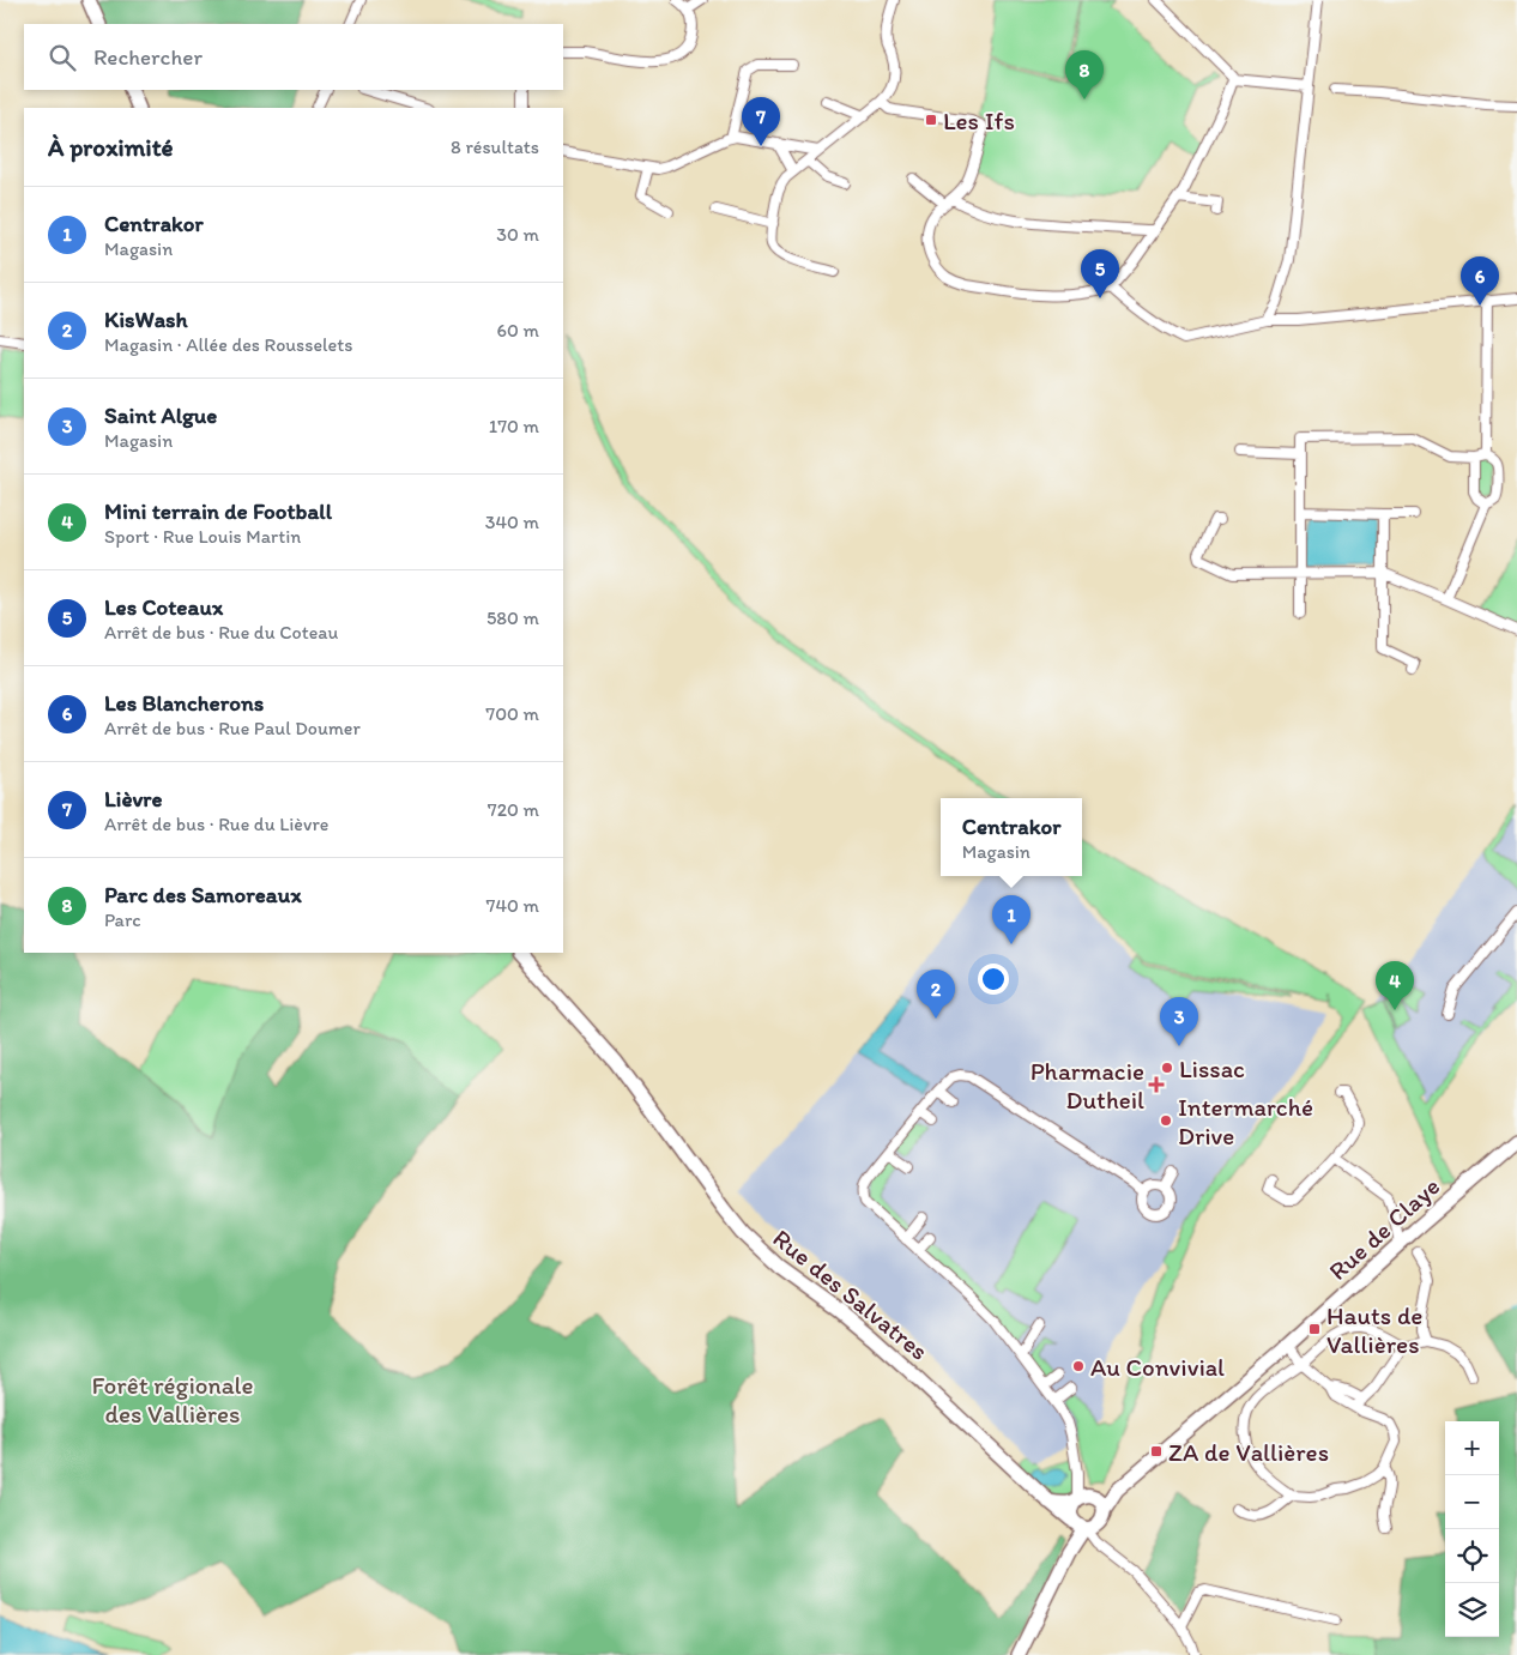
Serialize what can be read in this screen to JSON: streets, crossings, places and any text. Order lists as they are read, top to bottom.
{
  "streets": {
    "street": ["Rue de Claye", "Rue des Salvatres"]
  },
  "crossings": [
    ["Rue de Claye", "Rue des Salvatres"]
  ],
  "parks": ["Forêt régionale des Vallières"],
  "places": {
    "transit": ["Les Ifs", "Hauts de Vallières", "ZA de Vallières"],
    "other": ["Lissac", "Intermarché Drive", "Au Convivial"],
    "health": ["Pharmacie Dutheil"]
  },
  "page": {
    "search": "Rechercher",
    "pins": [
      "8",
      "7",
      "5",
      "6",
      "1",
      "4",
      "2",
      "3"
    ],
    "heading": ["À proximité", "8 résultats"],
    "list": [
      {
        "mark": "1",
        "name": "Centrakor",
        "note": "Magasin",
        "value": "30 m"
      },
      {
        "mark": "2",
        "name": "KisWash",
        "note": "Magasin · Allée des Rousselets",
        "value": "60 m"
      },
      {
        "mark": "3",
        "name": "Saint Algue",
        "note": "Magasin",
        "value": "170 m"
      },
      {
        "mark": "4",
        "name": "Mini terrain de Football",
        "note": "Sport · Rue Louis Martin",
        "value": "340 m"
      },
      {
        "mark": "5",
        "name": "Les Coteaux",
        "note": "Arrêt de bus · Rue du Coteau",
        "value": "580 m"
      },
      {
        "mark": "6",
        "name": "Les Blancherons",
        "note": "Arrêt de bus · Rue Paul Doumer",
        "value": "700 m"
      },
      {
        "mark": "7",
        "name": "Lièvre",
        "note": "Arrêt de bus · Rue du Lièvre",
        "value": "720 m"
      },
      {
        "mark": "8",
        "name": "Parc des Samoreaux",
        "note": "Parc",
        "value": "740 m"
      }
    ],
    "popup": ["Centrakor", "Magasin"],
    "map_buttons": ["+", "−"]
  }
}
